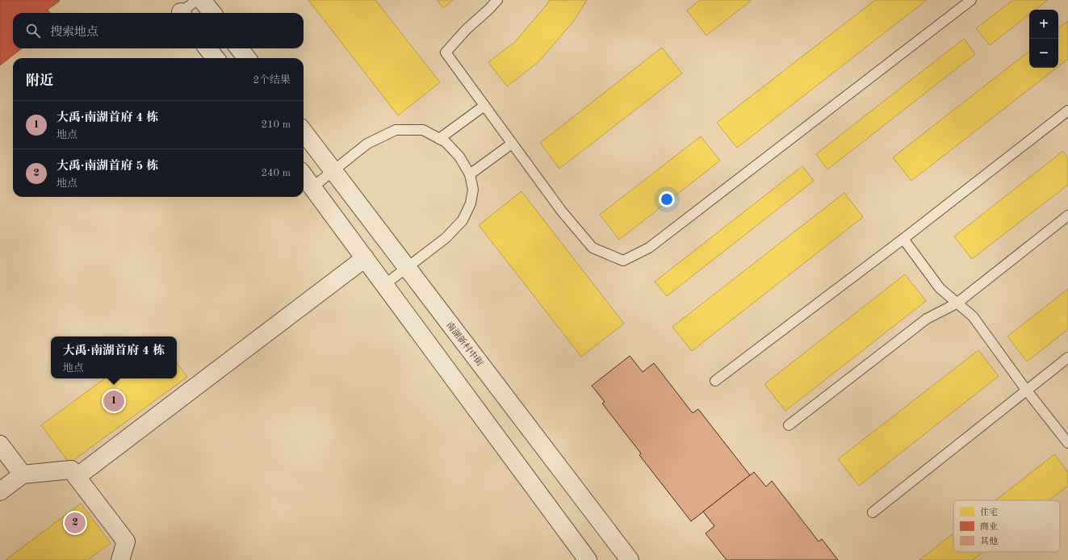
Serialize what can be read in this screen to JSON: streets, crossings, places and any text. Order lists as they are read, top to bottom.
{
  "streets": {
    "street": ["南湖新村中街"]
  },
  "legend": ["住宅", "商业", "其他"],
  "page": {
    "map_buttons": ["+", "−"],
    "search": "搜索地点",
    "heading": ["附近", "2个结果"],
    "list": [
      {
        "mark": "1",
        "name": "大禹·南湖首府 4 栋",
        "note": "地点",
        "value": "210 m"
      },
      {
        "mark": "2",
        "name": "大禹·南湖首府 5 栋",
        "note": "地点",
        "value": "240 m"
      }
    ],
    "popup": ["大禹·南湖首府 4 栋", "地点"],
    "pins": ["1", "2"]
  }
}
